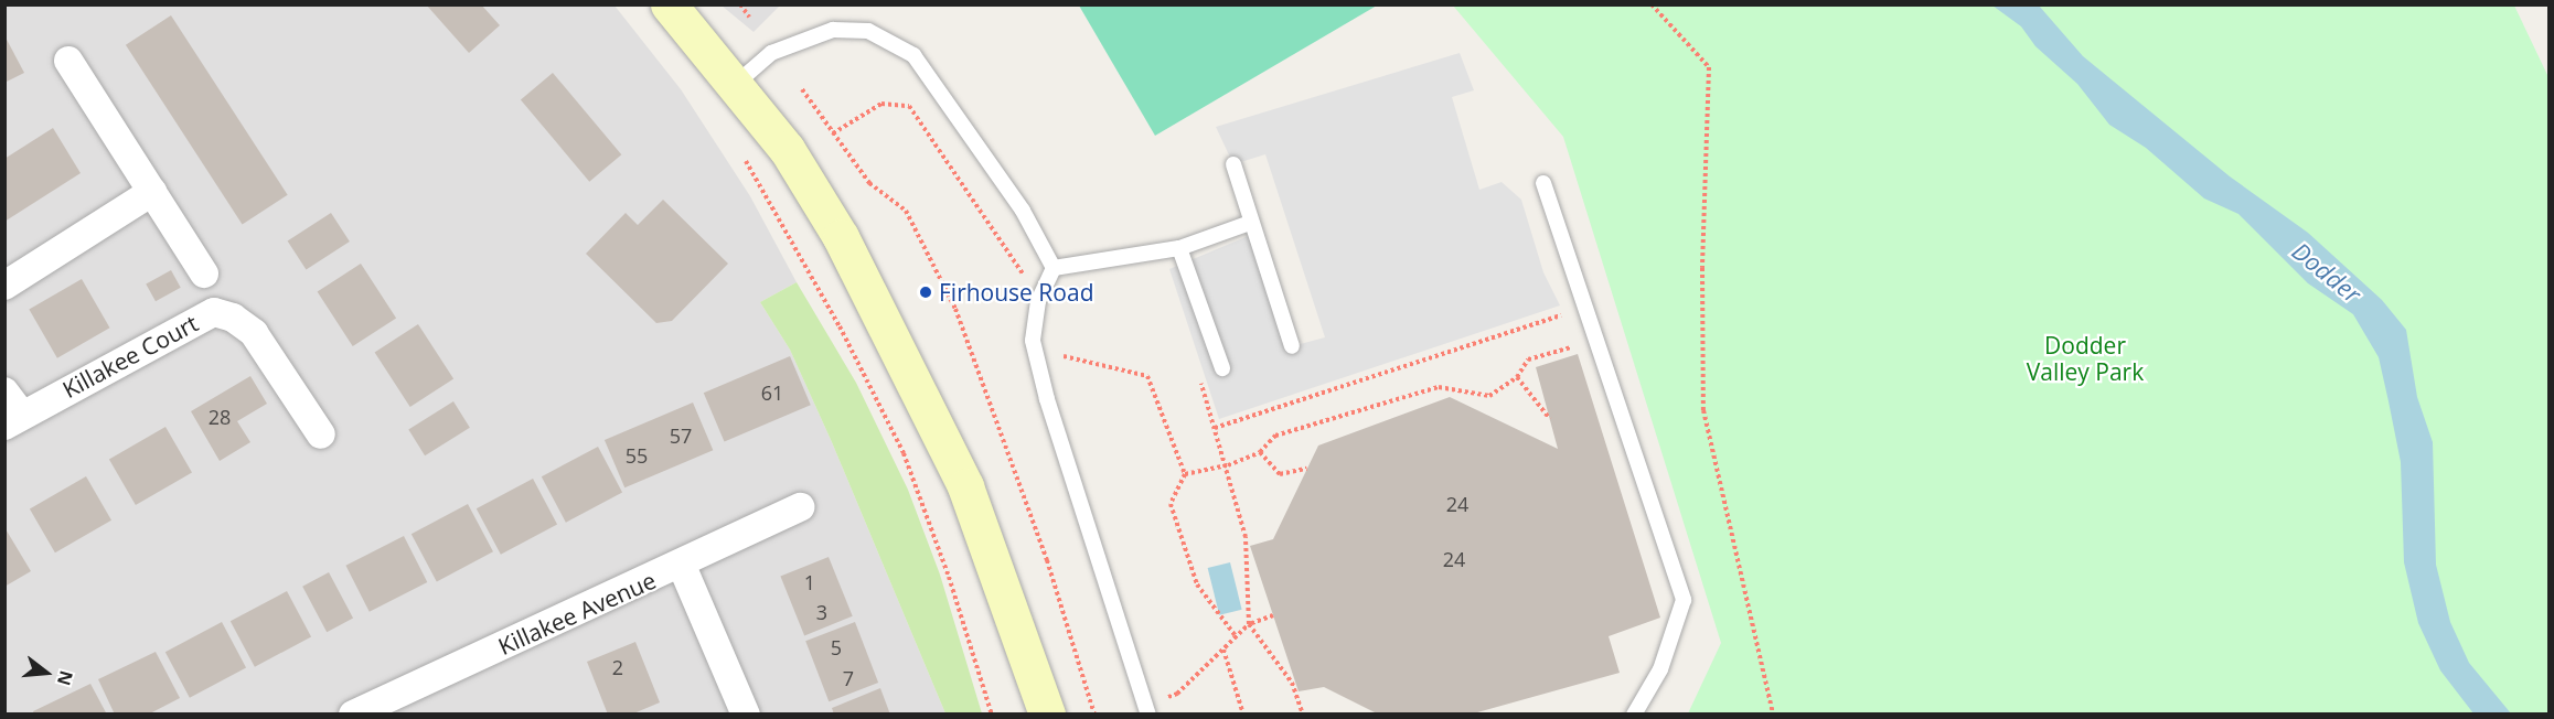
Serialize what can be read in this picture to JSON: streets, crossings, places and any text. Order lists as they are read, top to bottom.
{
  "streets": {
    "street": ["Killakee Court", "Killakee Avenue"]
  },
  "water": ["Dodder"],
  "parks": ["Dodder Valley Park"],
  "places": ["Firhouse Road"],
  "house_numbers": [
    "61",
    "28",
    "57",
    "55",
    "24",
    "24",
    "1",
    "3",
    "5",
    "2",
    "7"
  ],
  "north": "right"
}
